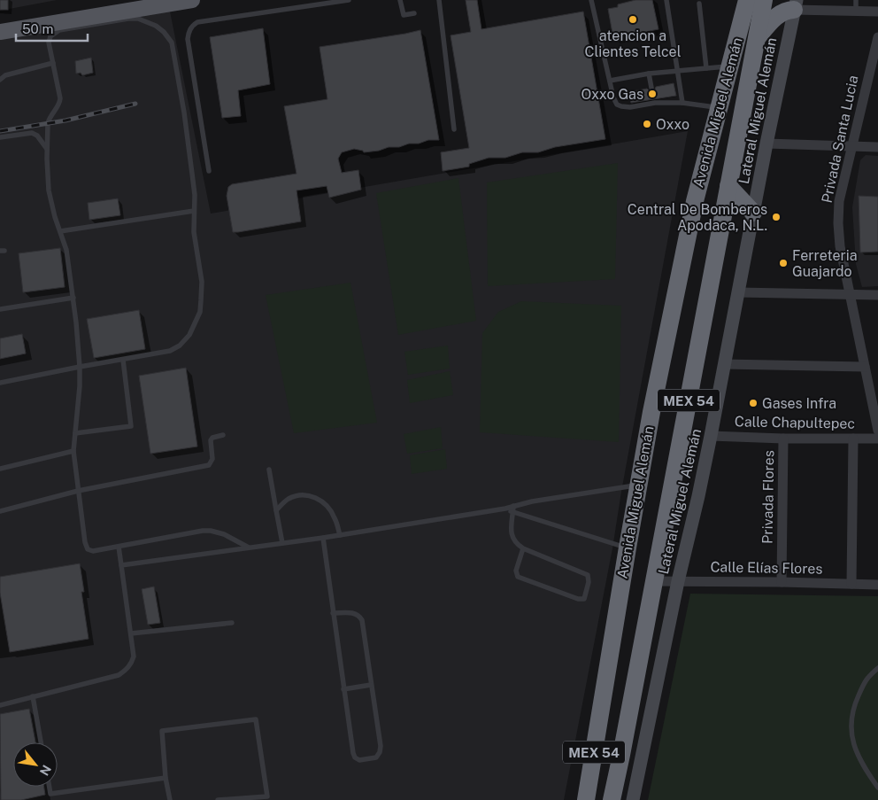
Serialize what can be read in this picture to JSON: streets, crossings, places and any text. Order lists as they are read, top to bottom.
{
  "streets": {
    "highway": ["Avenida Miguel Alemán", "MEX 54"],
    "street": [
      "Lateral Miguel Alemán",
      "Privada Santa Lucia",
      "Calle Chapultepec",
      "Privada Flores",
      "Calle Elías Flores"
    ]
  },
  "crossings": [
    ["Lateral Miguel Alemán", "Calle Chapultepec"],
    ["Lateral Miguel Alemán", "Calle Elías Flores"],
    ["Avenida Miguel Alemán", "Calle Elías Flores"],
    ["Calle Chapultepec", "Privada Flores"],
    ["Privada Flores", "Calle Elías Flores"]
  ],
  "places": [
    "atencion a Clientes Telcel",
    "Oxxo Gas",
    "Oxxo",
    "Central De Bomberos Apodaca, N.L.",
    "Ferreteria Guajardo",
    "Gases Infra"
  ],
  "scale_bar": "50 m",
  "north": "bottom right"
}
